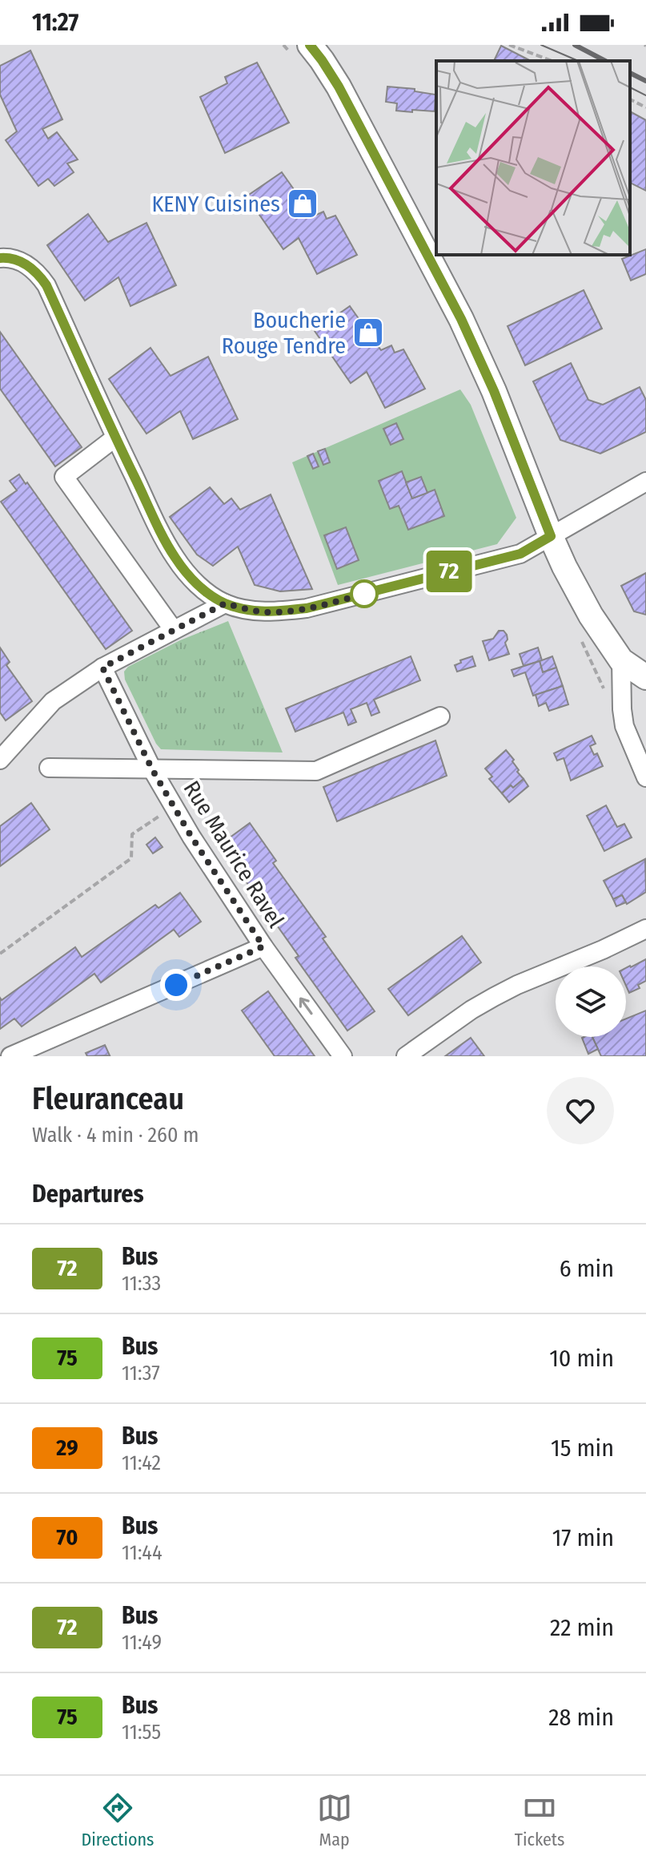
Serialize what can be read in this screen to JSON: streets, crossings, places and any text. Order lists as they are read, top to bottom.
{
  "streets": {
    "street": ["Rue Maurice Ravel"]
  },
  "places": {
    "shop": ["KENY Cuisines", "Boucherie Rouge Tendre"]
  },
  "lines": ["bus line 72"],
  "page": {
    "status": "11:27",
    "on_map": "72",
    "heading": [
      ["Fleuranceau", "Walk · 4 min · 260 m"],
      "Departures"
    ],
    "list": [
      {
        "mark": "72",
        "name": "Bus",
        "note": "11:33",
        "value": "6 min"
      },
      {
        "mark": "75",
        "name": "Bus",
        "note": "11:37",
        "value": "10 min"
      },
      {
        "mark": "29",
        "name": "Bus",
        "note": "11:42",
        "value": "15 min"
      },
      {
        "mark": "70",
        "name": "Bus",
        "note": "11:44",
        "value": "17 min"
      },
      {
        "mark": "72",
        "name": "Bus",
        "note": "11:49",
        "value": "22 min"
      },
      {
        "mark": "75",
        "name": "Bus",
        "note": "11:55",
        "value": "28 min"
      }
    ],
    "tabs": ["Directions", "Map", "Tickets"]
  }
}
